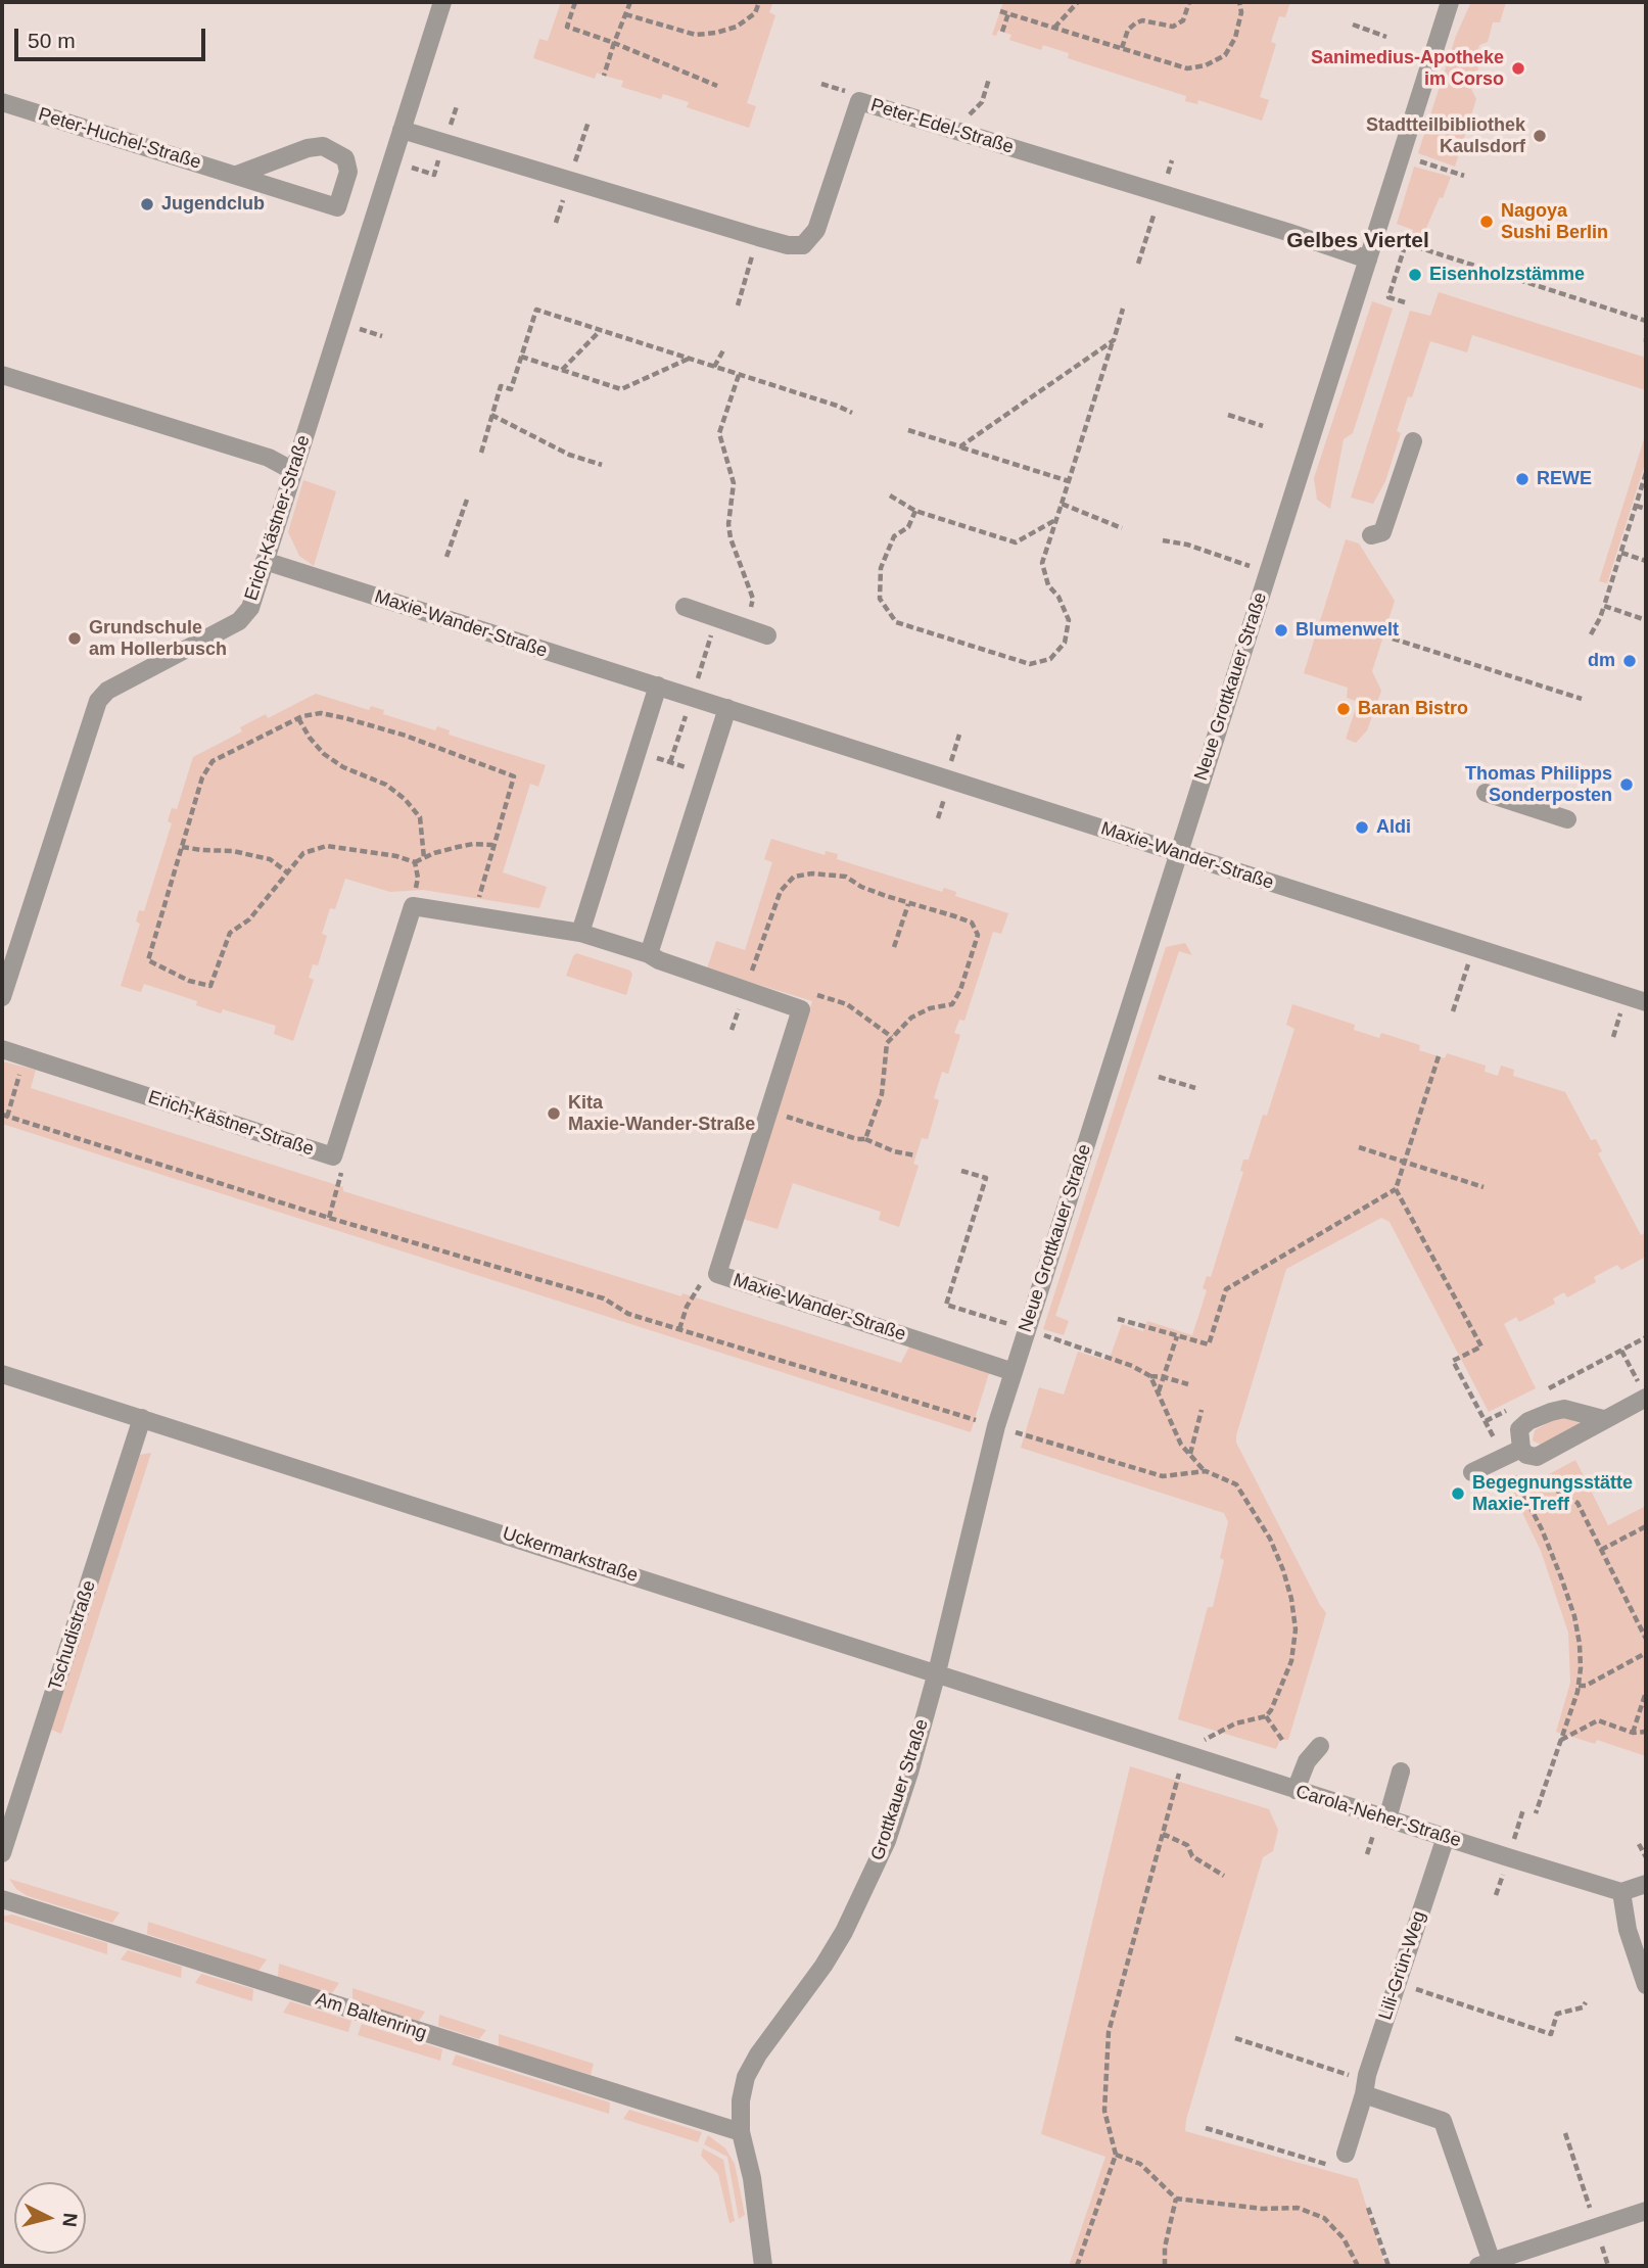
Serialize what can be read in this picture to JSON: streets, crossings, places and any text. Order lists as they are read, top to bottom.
{
  "streets": {
    "street": [
      "Peter-Edel-Straße",
      "Peter-Huchel-Straße",
      "Erich-Kästner-Straße",
      "Maxie-Wander-Straße",
      "Neue Grottkauer Straße",
      "Uckermarkstraße",
      "Tschudistraße",
      "Grottkauer Straße",
      "Carola-Neher-Straße",
      "Lili-Grün-Weg",
      "Am Baltenring"
    ]
  },
  "crossings": [
    ["Peter-Edel-Straße", "Erich-Kästner-Straße"],
    ["Peter-Edel-Straße", "Neue Grottkauer Straße"],
    ["Erich-Kästner-Straße", "Maxie-Wander-Straße"],
    ["Maxie-Wander-Straße", "Neue Grottkauer Straße"],
    ["Maxie-Wander-Straße", "Grottkauer Straße"],
    ["Neue Grottkauer Straße", "Grottkauer Straße"],
    ["Uckermarkstraße", "Tschudistraße"],
    ["Uckermarkstraße", "Grottkauer Straße"],
    ["Uckermarkstraße", "Carola-Neher-Straße"],
    ["Grottkauer Straße", "Am Baltenring"],
    ["Carola-Neher-Straße", "Lili-Grün-Weg"]
  ],
  "districts": ["Gelbes Viertel"],
  "places": [
    "Sanimedius-Apotheke im Corso",
    "Stadtteilbibliothek Kaulsdorf",
    "Jugendclub",
    "Nagoya Sushi Berlin",
    "Eisenholzstämme",
    "REWE",
    "Blumenwelt",
    "Grundschule am Hollerbusch",
    "dm",
    "Baran Bistro",
    "Thomas Philipps Sonderposten",
    "Aldi",
    "Kita Maxie-Wander-Straße",
    "Begegnungsstätte Maxie-Treff"
  ],
  "scale_bar": "50 m",
  "north": "right"
}
